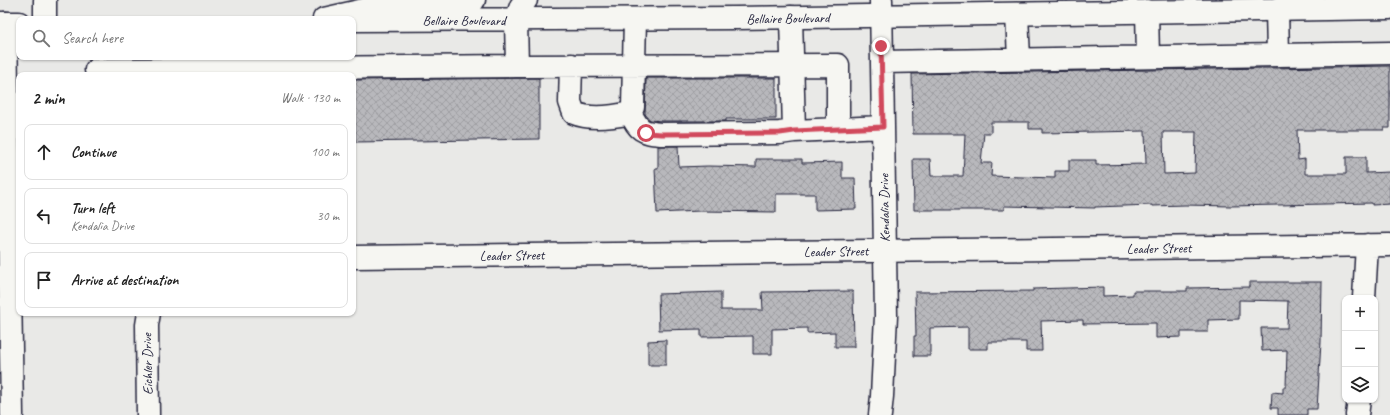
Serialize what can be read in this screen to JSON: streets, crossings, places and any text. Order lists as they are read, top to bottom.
{
  "streets": {
    "street": [
      "Bellaire Boulevard",
      "Kendalia Drive",
      "Leader Street",
      "Eichler Drive"
    ]
  },
  "crossings": [
    ["Bellaire Boulevard", "Kendalia Drive"],
    ["Kendalia Drive", "Leader Street"]
  ],
  "page": {
    "search": "Search here",
    "heading": ["2 min", "Walk · 130 m"],
    "list": [
      ["Continue", "100 m"],
      ["Turn left", "Kendalia Drive", "30 m"],
      "Arrive at destination"
    ],
    "map_buttons": ["+", "−"]
  }
}
